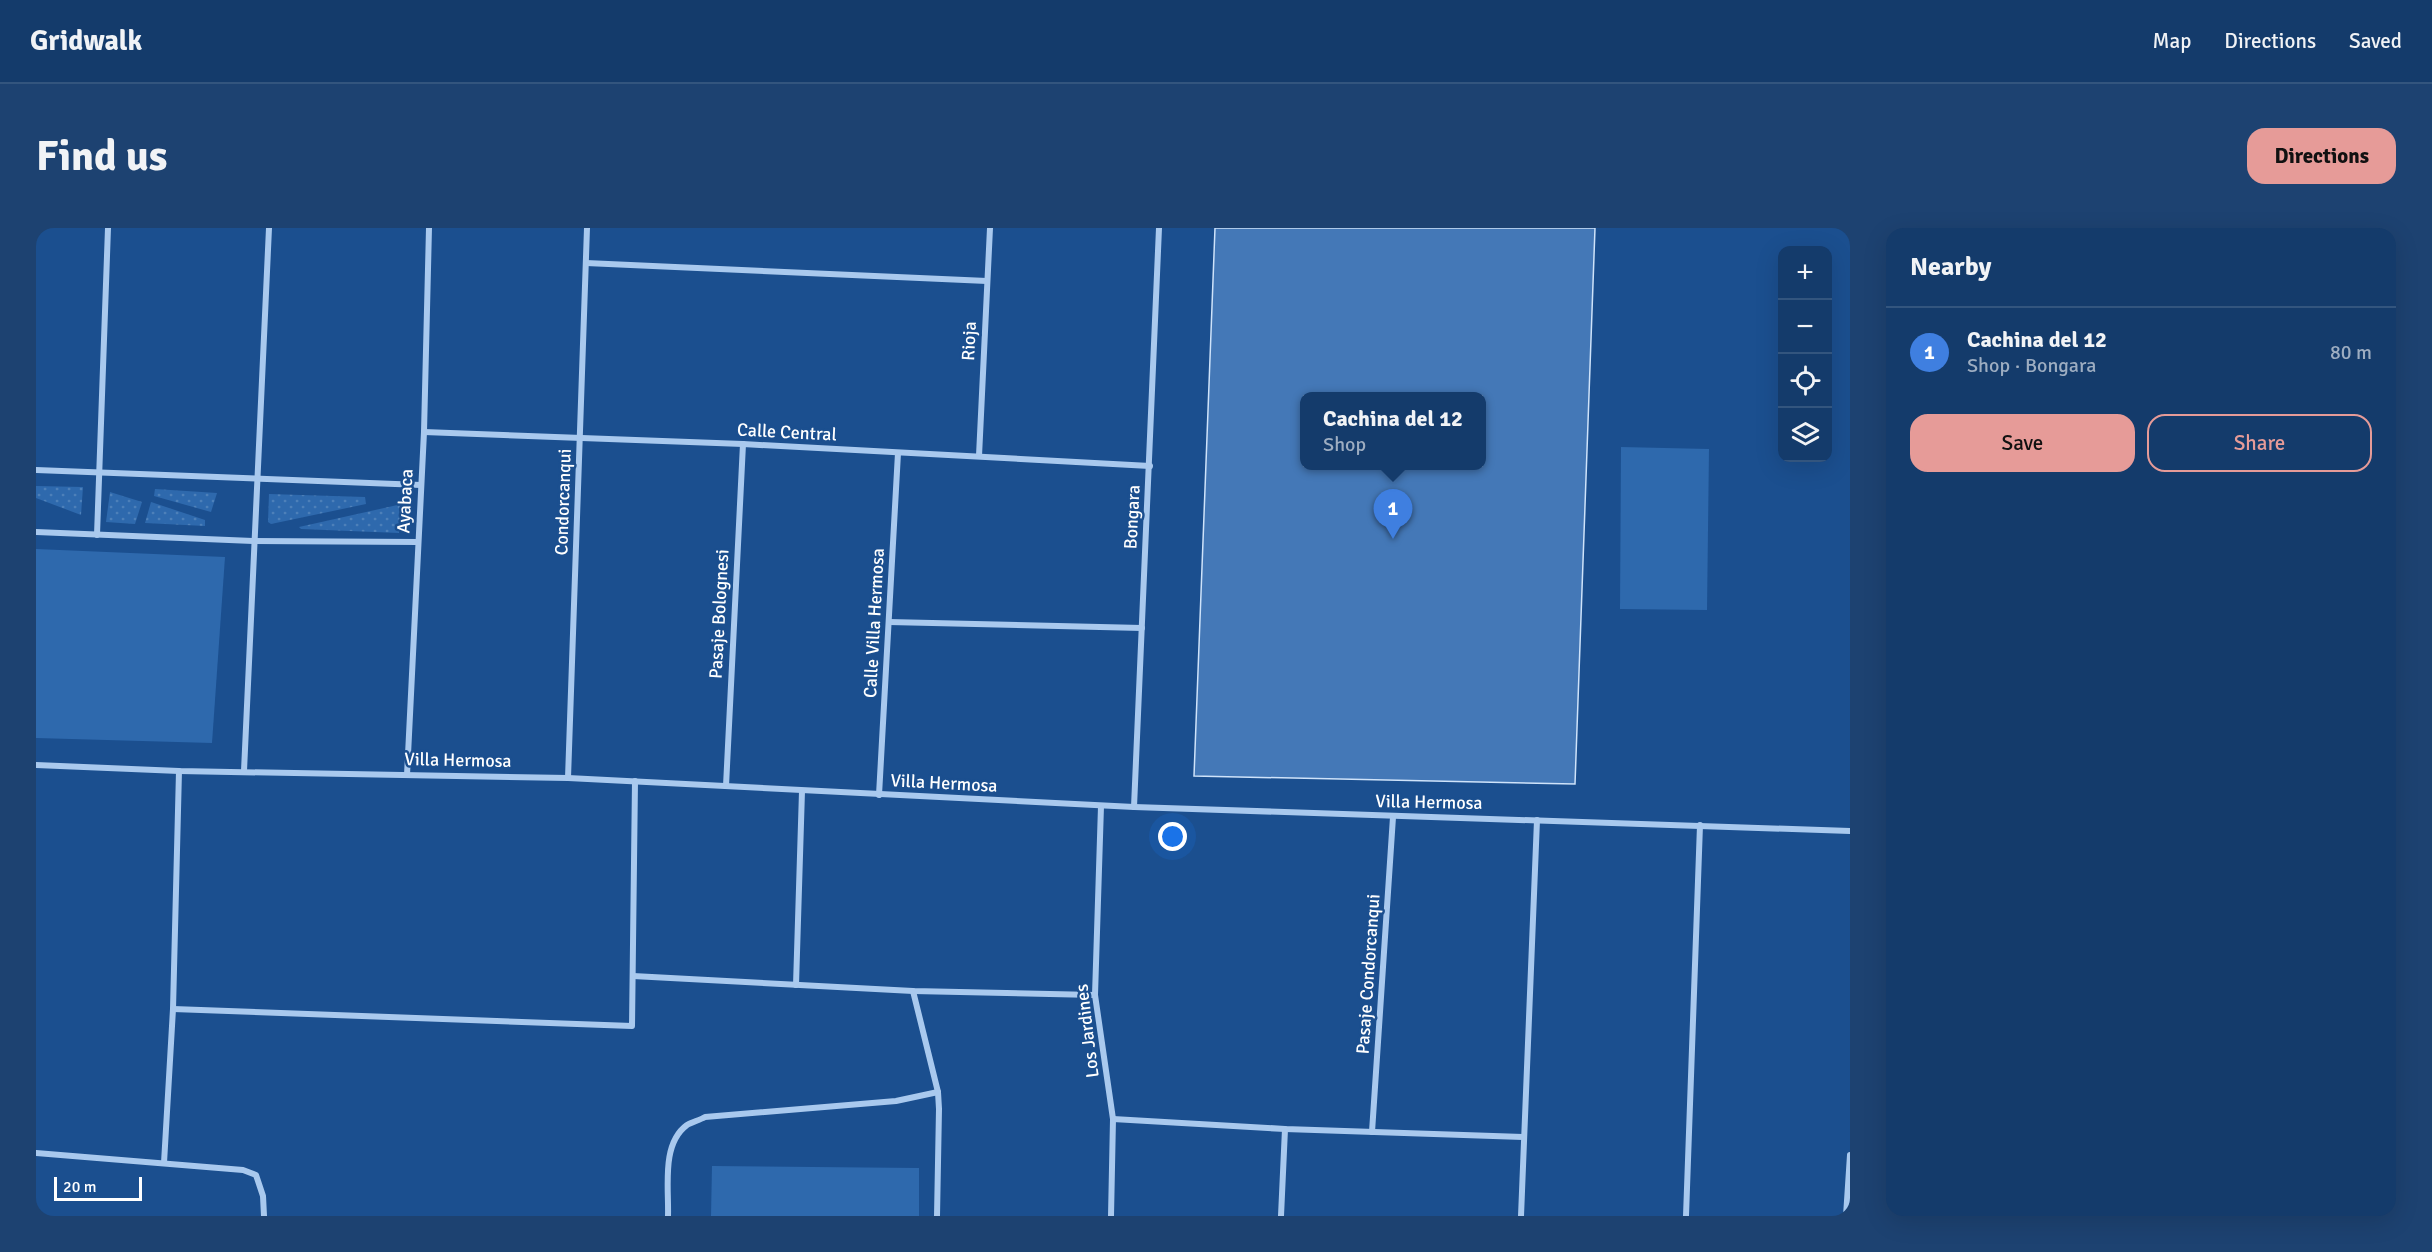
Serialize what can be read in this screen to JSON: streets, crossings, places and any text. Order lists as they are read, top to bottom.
{
  "streets": {
    "street": [
      "Rioja",
      "Calle Central",
      "Ayabaca",
      "Condorcanqui",
      "Bongara",
      "Pasaje Bolognesi",
      "Calle Villa Hermosa",
      "Villa Hermosa",
      "Pasaje Condorcanqui",
      "Los Jardines"
    ]
  },
  "crossings": [
    ["Rioja", "Calle Central"],
    ["Calle Central", "Ayabaca"],
    ["Calle Central", "Condorcanqui"],
    ["Calle Central", "Bongara"],
    ["Calle Central", "Pasaje Bolognesi"],
    ["Calle Central", "Calle Villa Hermosa"],
    ["Ayabaca", "Villa Hermosa"],
    ["Condorcanqui", "Villa Hermosa"],
    ["Bongara", "Villa Hermosa"],
    ["Pasaje Bolognesi", "Villa Hermosa"],
    ["Calle Villa Hermosa", "Villa Hermosa"],
    ["Villa Hermosa", "Pasaje Condorcanqui"],
    ["Villa Hermosa", "Los Jardines"]
  ],
  "scale_bar": "20 m",
  "page": {
    "header": "Gridwalk",
    "nav": ["Map", "Directions", "Saved"],
    "buttons": [
      "Directions",
      ["Save", "Share"]
    ],
    "title": "Find us",
    "heading": "Nearby",
    "map_buttons": ["+", "−"],
    "list": [
      {
        "mark": "1",
        "name": "Cachina del 12",
        "note": "Shop · Bongara",
        "value": "80 m"
      }
    ],
    "popup": ["Cachina del 12", "Shop"],
    "pins": "1",
    "scale": "20 m"
  }
}
